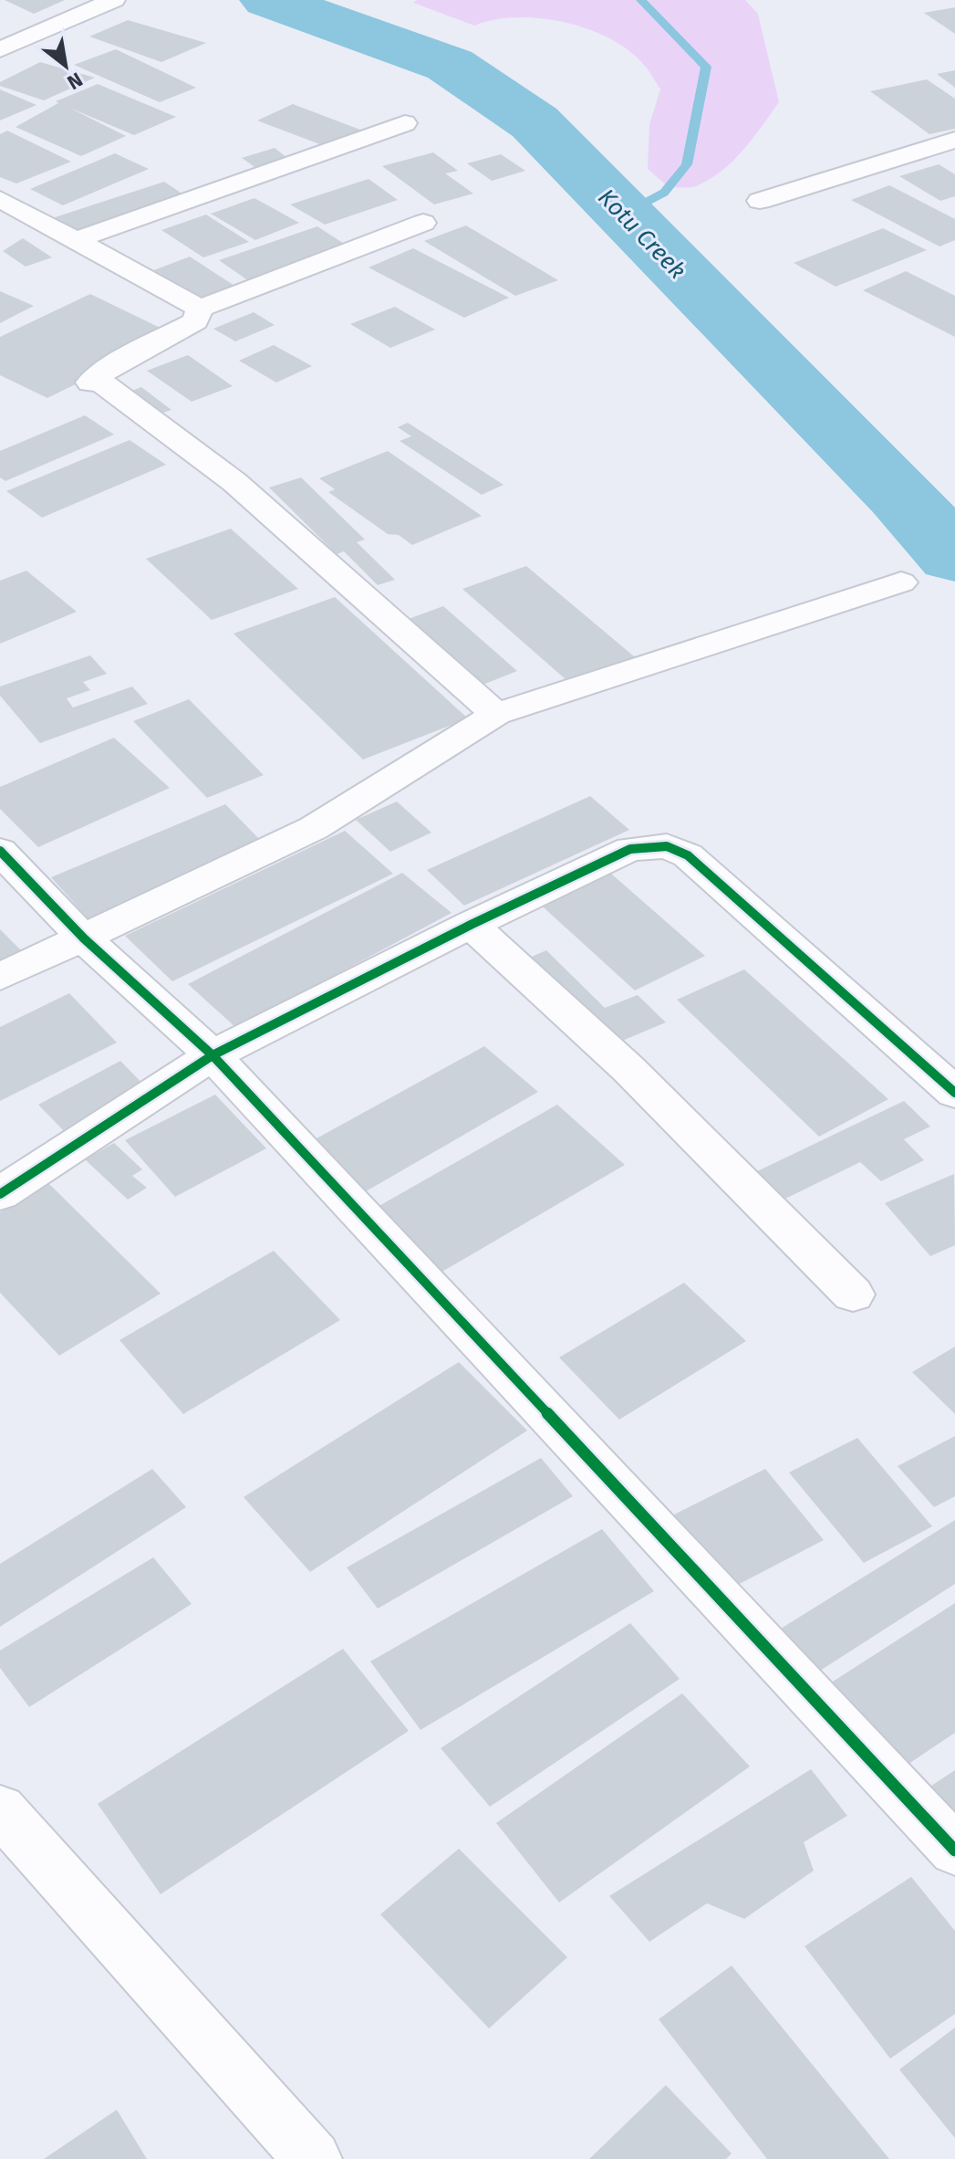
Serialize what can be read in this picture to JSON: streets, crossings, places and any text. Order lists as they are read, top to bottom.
{
  "water": ["Kotu Creek"],
  "north": "bottom right"
}
